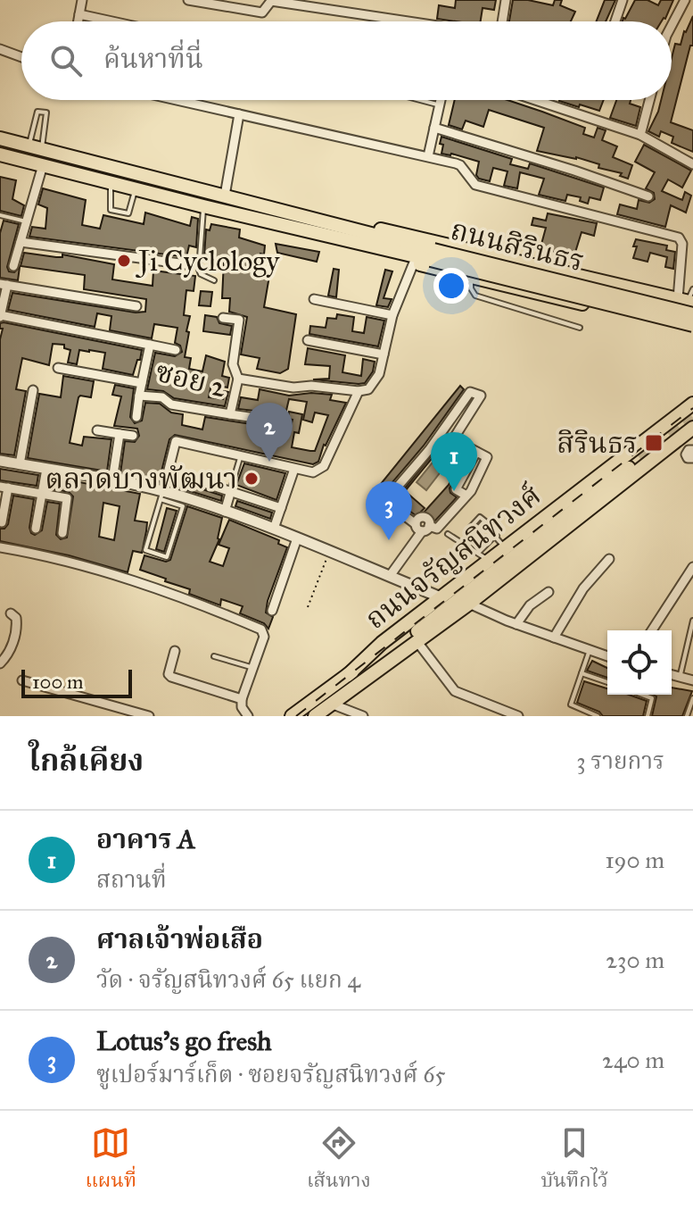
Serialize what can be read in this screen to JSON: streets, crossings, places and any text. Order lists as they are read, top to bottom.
{
  "streets": {
    "main road": ["ถนนสิรินธร", "ถนนจรัญสนิทวงศ์"],
    "street": ["ซอย 2"]
  },
  "places": {
    "other": ["Ji Cyclology", "ตลาดบางพัฒนา"],
    "transit": ["สิรินธร"]
  },
  "scale_bar": "100 m",
  "page": {
    "search": "ค้นหาที่นี่",
    "pins": ["2", "1", "3"],
    "scale": "100 m",
    "heading": ["ใกล้เคียง", "3 รายการ"],
    "list": [
      {
        "mark": "1",
        "name": "อาคาร A",
        "note": "สถานที่",
        "value": "190 m"
      },
      {
        "mark": "2",
        "name": "ศาลเจ้าพ่อเสือ",
        "note": "วัด · จรัญสนิทวงศ์ 65 แยก 4",
        "value": "230 m"
      },
      {
        "mark": "3",
        "name": "Lotus's go fresh",
        "note": "ซูเปอร์มาร์เก็ต · ซอยจรัญสนิทวงศ์ 65",
        "value": "240 m"
      }
    ],
    "nav": ["แผนที่", "เส้นทาง", "บันทึกไว้"]
  }
}
